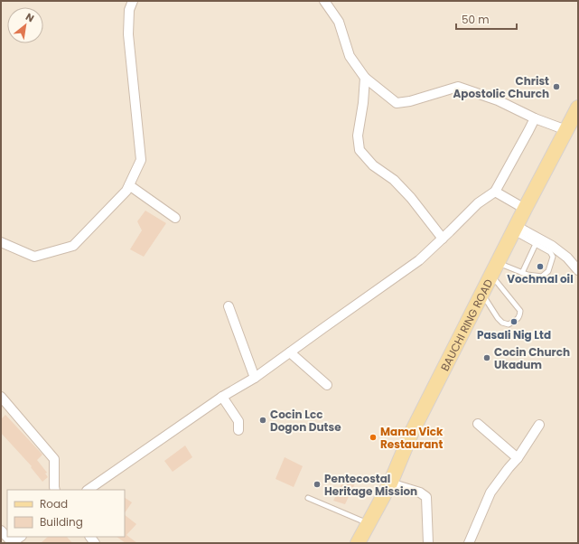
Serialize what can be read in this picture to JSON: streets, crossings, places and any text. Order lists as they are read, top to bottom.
{
  "streets": {
    "main road": ["BAUCHI RING ROAD"]
  },
  "places": [
    "Christ Apostolic Church",
    "Vochmal oil",
    "Pasali Nig Ltd",
    "Cocin Church Ukadum",
    "Cocin Lcc Dogon Dutse",
    "Mama Vick Restaurant",
    "Pentecostal Heritage Mission"
  ],
  "legend": ["Road", "Building"],
  "scale_bar": "50 m",
  "north": "top right"
}
